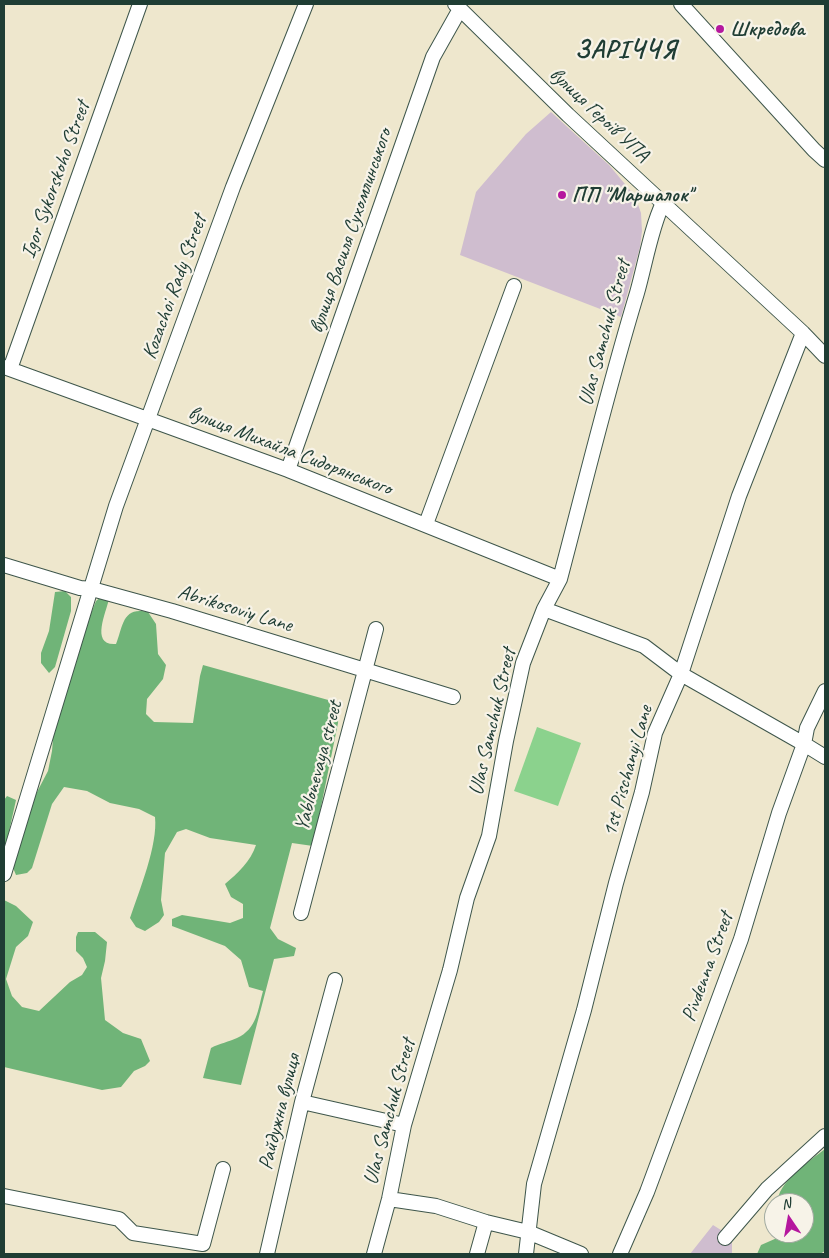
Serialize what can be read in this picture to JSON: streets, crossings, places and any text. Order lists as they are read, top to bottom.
{
  "streets": {
    "street": [
      "вулиця Героїв УПА",
      "Igor Sykorskoho Street",
      "вулиця Василя Сухомлинського",
      "Kozachoi Rady Street",
      "Ulas Samchuk Street",
      "вулиця Михайла Сидорянського",
      "Abrikosoviy Lane",
      "Yablonevaya street",
      "1st Pischanyi Lane",
      "Pivdenna Street",
      "Райдужна вулиця"
    ]
  },
  "crossings": [
    ["вулиця Героїв УПА", "вулиця Василя Сухомлинського"],
    ["вулиця Героїв УПА", "Ulas Samchuk Street"],
    ["вулиця Героїв УПА", "1st Pischanyi Lane"],
    ["Igor Sykorskoho Street", "вулиця Михайла Сидорянського"],
    ["вулиця Василя Сухомлинського", "вулиця Михайла Сидорянського"],
    ["Kozachoi Rady Street", "вулиця Михайла Сидорянського"],
    ["Kozachoi Rady Street", "Abrikosoviy Lane"],
    ["Ulas Samchuk Street", "вулиця Михайла Сидорянського"],
    ["Abrikosoviy Lane", "Yablonevaya street"]
  ],
  "districts": ["ЗАРІЧЧЯ"],
  "places": ["Шкредова", "ПП \"Маршалок\""],
  "north": "top"
}
